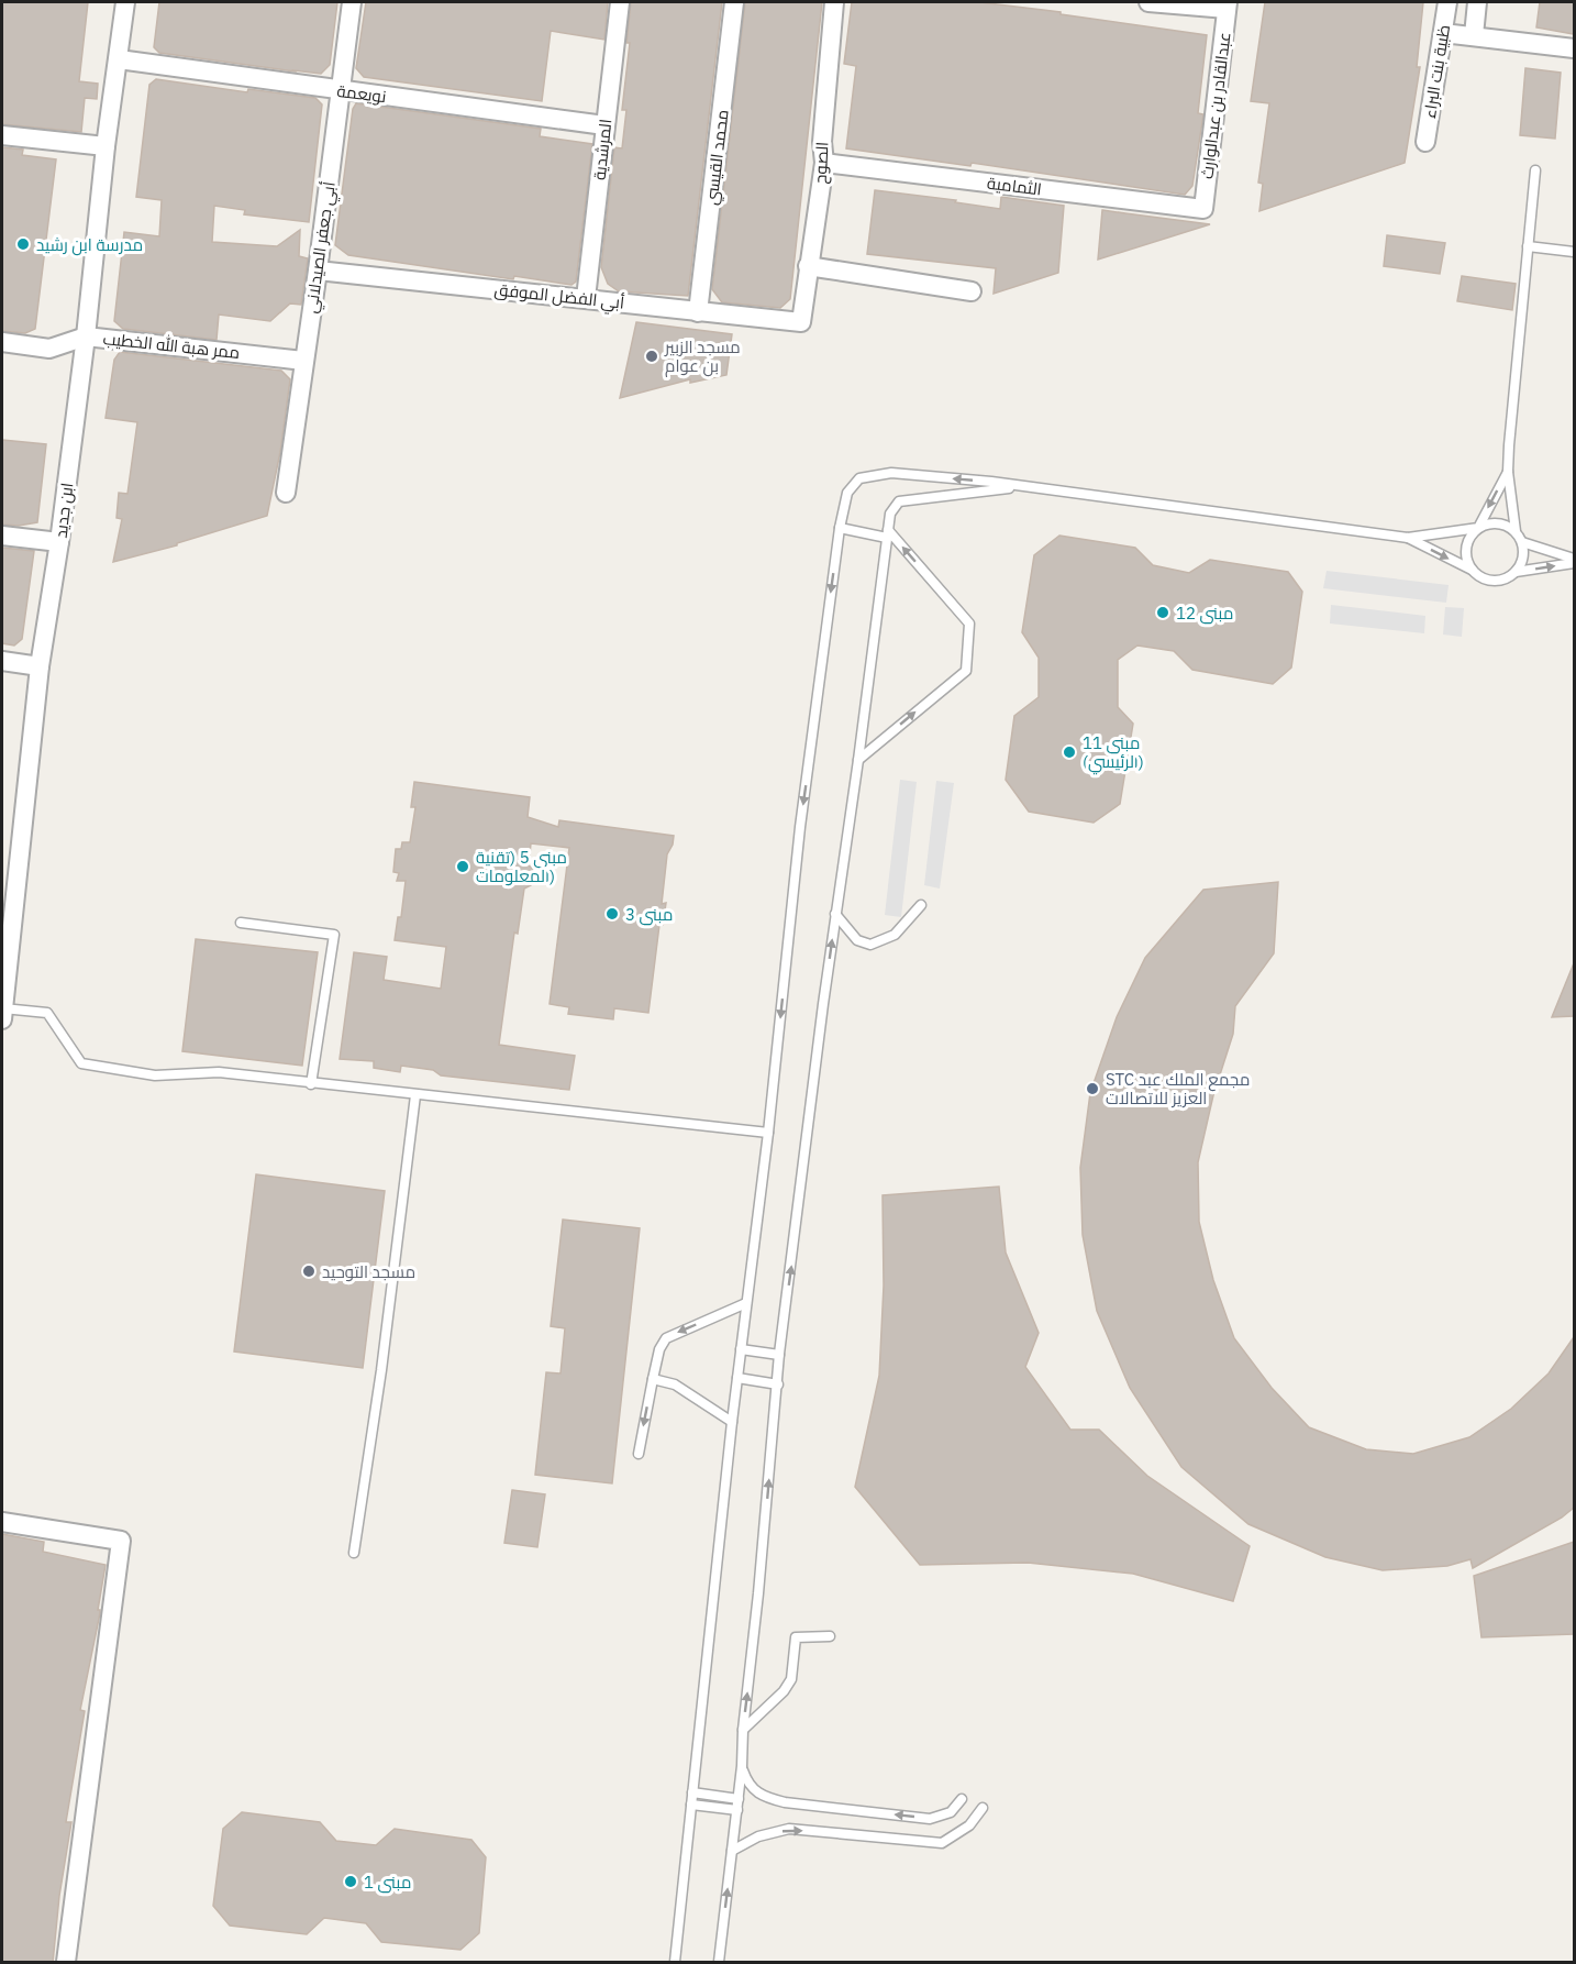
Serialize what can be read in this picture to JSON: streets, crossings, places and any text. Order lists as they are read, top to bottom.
{
  "streets": {
    "street": [
      "ظبية بنت البراء",
      "نويعمة",
      "عبدالقادر بن عبدالوارث",
      "المرشدية",
      "محمد القيسي",
      "الصوح",
      "الثمامية",
      "أبي جعفر الصيدلاني",
      "أبي الفضل الموفق",
      "ممر هبة الله الخطيب",
      "ابن جديد"
    ]
  },
  "crossings": [
    ["نويعمة", "المرشدية"],
    ["نويعمة", "أبي جعفر الصيدلاني"],
    ["نويعمة", "ابن جديد"],
    ["عبدالقادر بن عبدالوارث", "الثمامية"],
    ["المرشدية", "أبي الفضل الموفق"],
    ["محمد القيسي", "أبي الفضل الموفق"],
    ["الصوح", "الثمامية"],
    ["الصوح", "أبي الفضل الموفق"],
    ["أبي جعفر الصيدلاني", "أبي الفضل الموفق"],
    ["أبي جعفر الصيدلاني", "ممر هبة الله الخطيب"],
    ["ممر هبة الله الخطيب", "ابن جديد"]
  ],
  "places": [
    "مدرسة ابن رشيد",
    "مسجد الزبير بن عوام",
    "مبنى 12",
    "مبنى 11 (الرئيسي)",
    "مبنى 5 (تقنية المعلومات)",
    "مبنى 3",
    "STC مجمع الملك عبد العزيز للاتصالات",
    "مسجد التوحيد",
    "مبنى 1"
  ]
}
